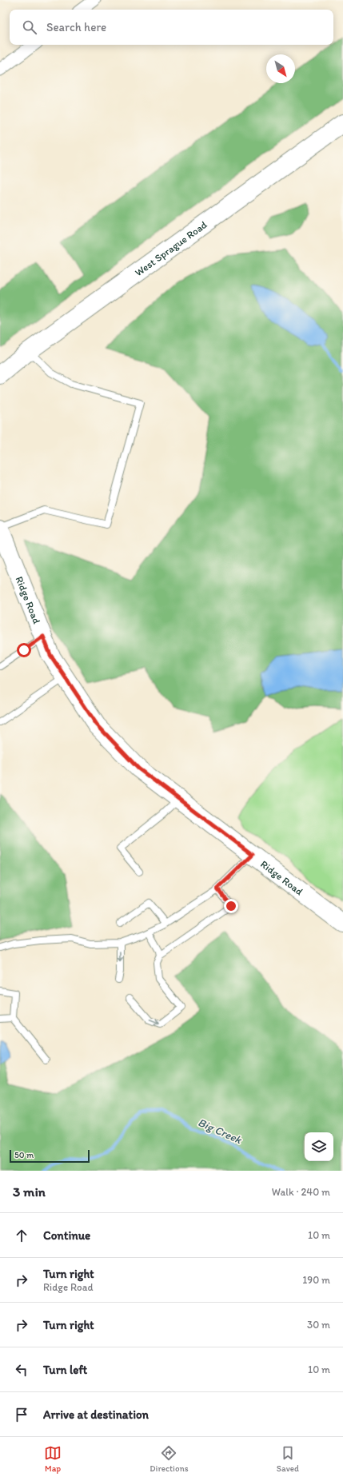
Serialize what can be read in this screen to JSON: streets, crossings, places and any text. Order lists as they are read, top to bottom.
{
  "streets": {
    "main road": ["West Sprague Road", "Ridge Road"]
  },
  "water": ["Big Creek"],
  "scale_bar": "50 m",
  "north": "bottom right",
  "page": {
    "search": "Search here",
    "scale": "50 m",
    "heading": ["3 min", "Walk · 240 m"],
    "list": [
      ["Continue", "10 m"],
      ["Turn right", "Ridge Road", "190 m"],
      ["Turn right", "30 m"],
      ["Turn left", "10 m"],
      "Arrive at destination"
    ],
    "nav": ["Map", "Directions", "Saved"]
  }
}
